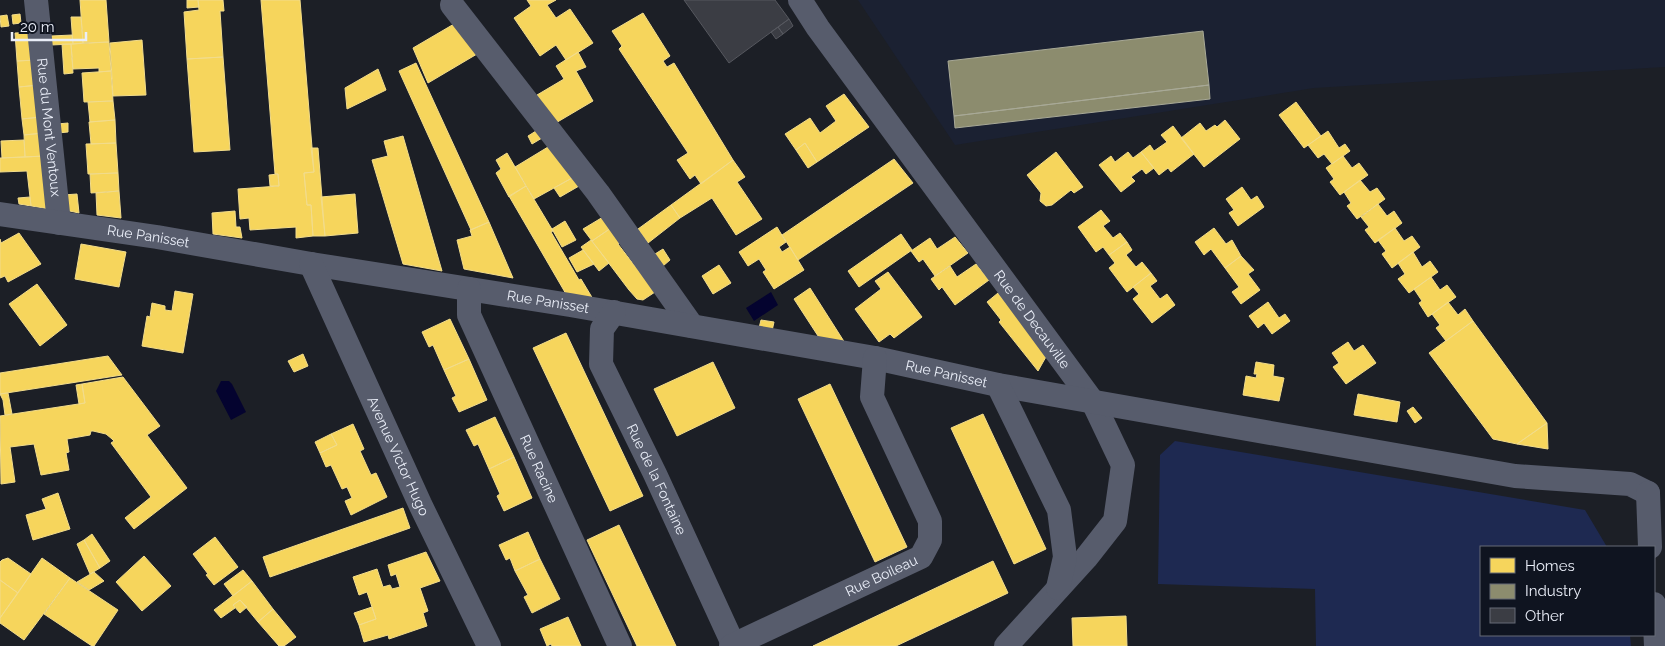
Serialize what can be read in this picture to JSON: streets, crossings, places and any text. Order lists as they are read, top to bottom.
{
  "streets": {
    "street": [
      "Rue du Mont Ventoux",
      "Rue Panisset",
      "Rue de Decauville",
      "Avenue Victor Hugo",
      "Rue Racine",
      "Rue de la Fontaine",
      "Rue Boileau"
    ]
  },
  "crossings": [
    ["Rue du Mont Ventoux", "Rue Panisset"],
    ["Rue Panisset", "Rue de Decauville"],
    ["Rue Panisset", "Avenue Victor Hugo"],
    ["Rue Panisset", "Rue Racine"],
    ["Rue Panisset", "Rue de la Fontaine"],
    ["Rue Panisset", "Rue Boileau"],
    ["Rue de la Fontaine", "Rue Boileau"]
  ],
  "legend": ["Homes", "Industry", "Other"],
  "scale_bar": "20 m"
}
